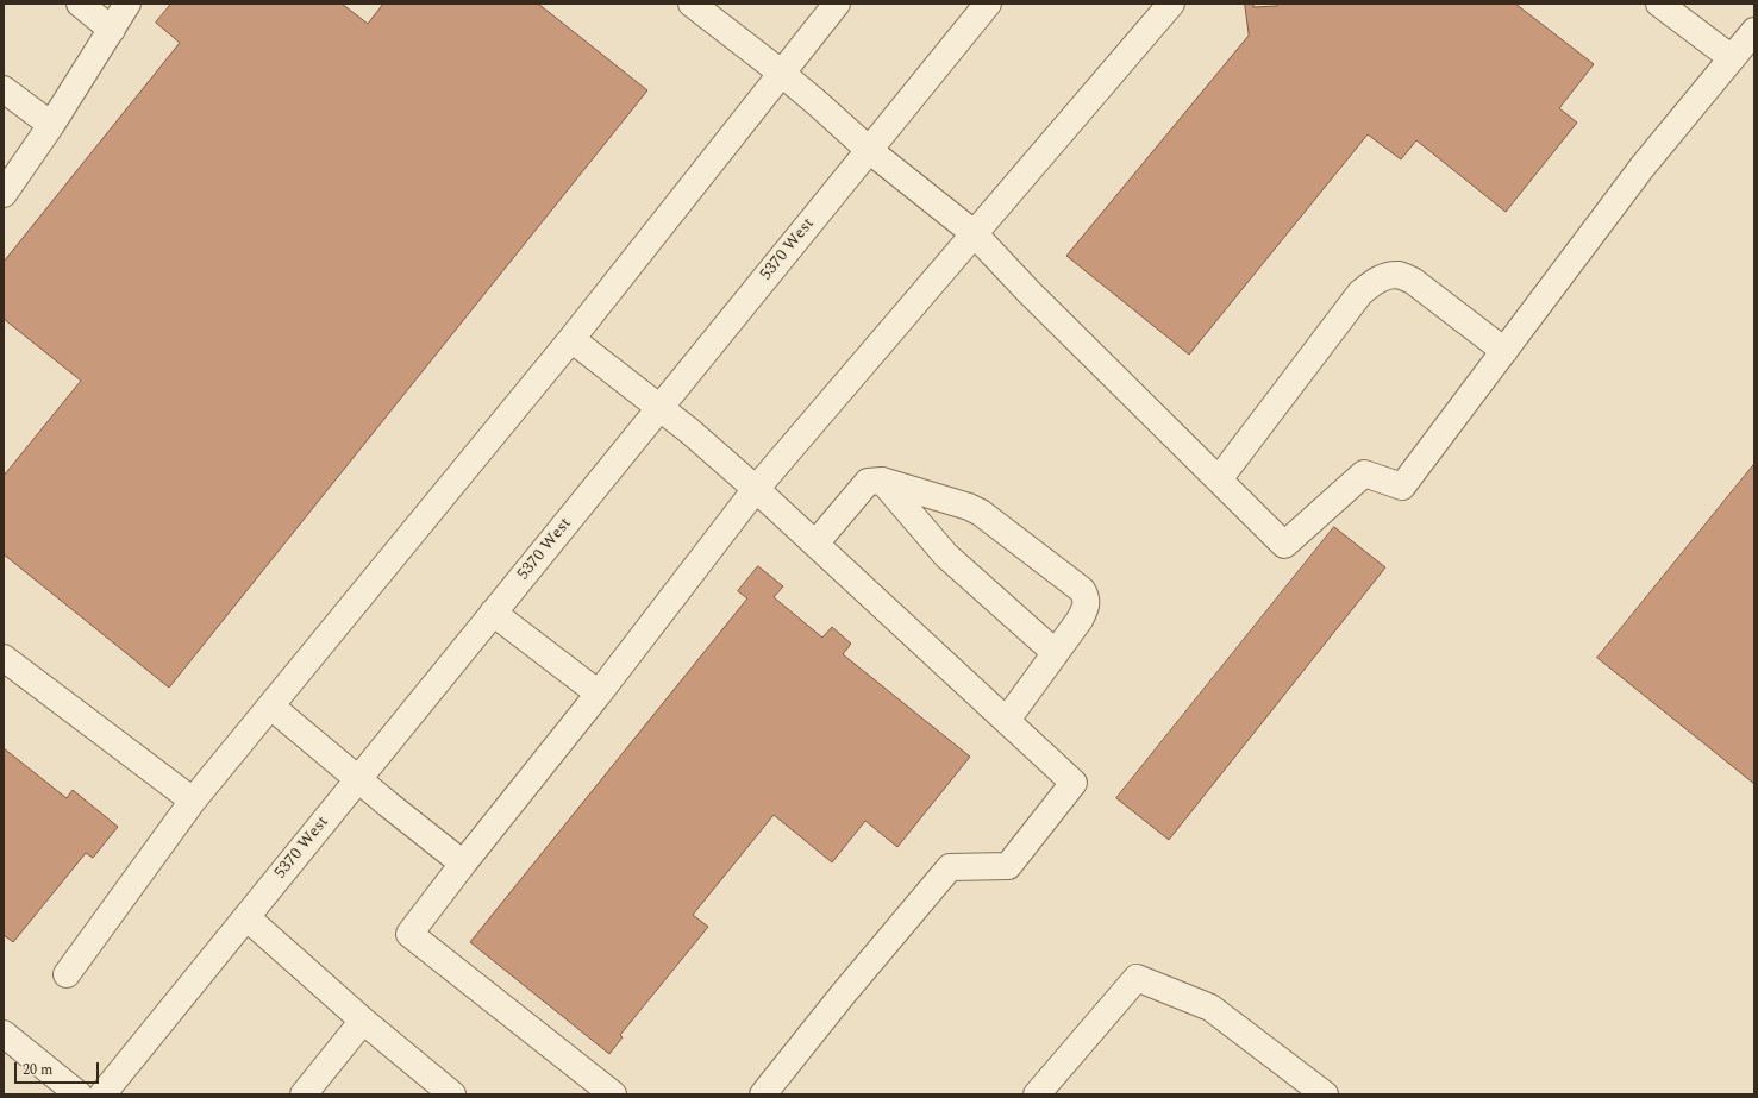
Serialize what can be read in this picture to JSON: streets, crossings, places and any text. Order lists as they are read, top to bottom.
{
  "streets": {
    "street": ["5370 West"]
  },
  "scale_bar": "20 m"
}
